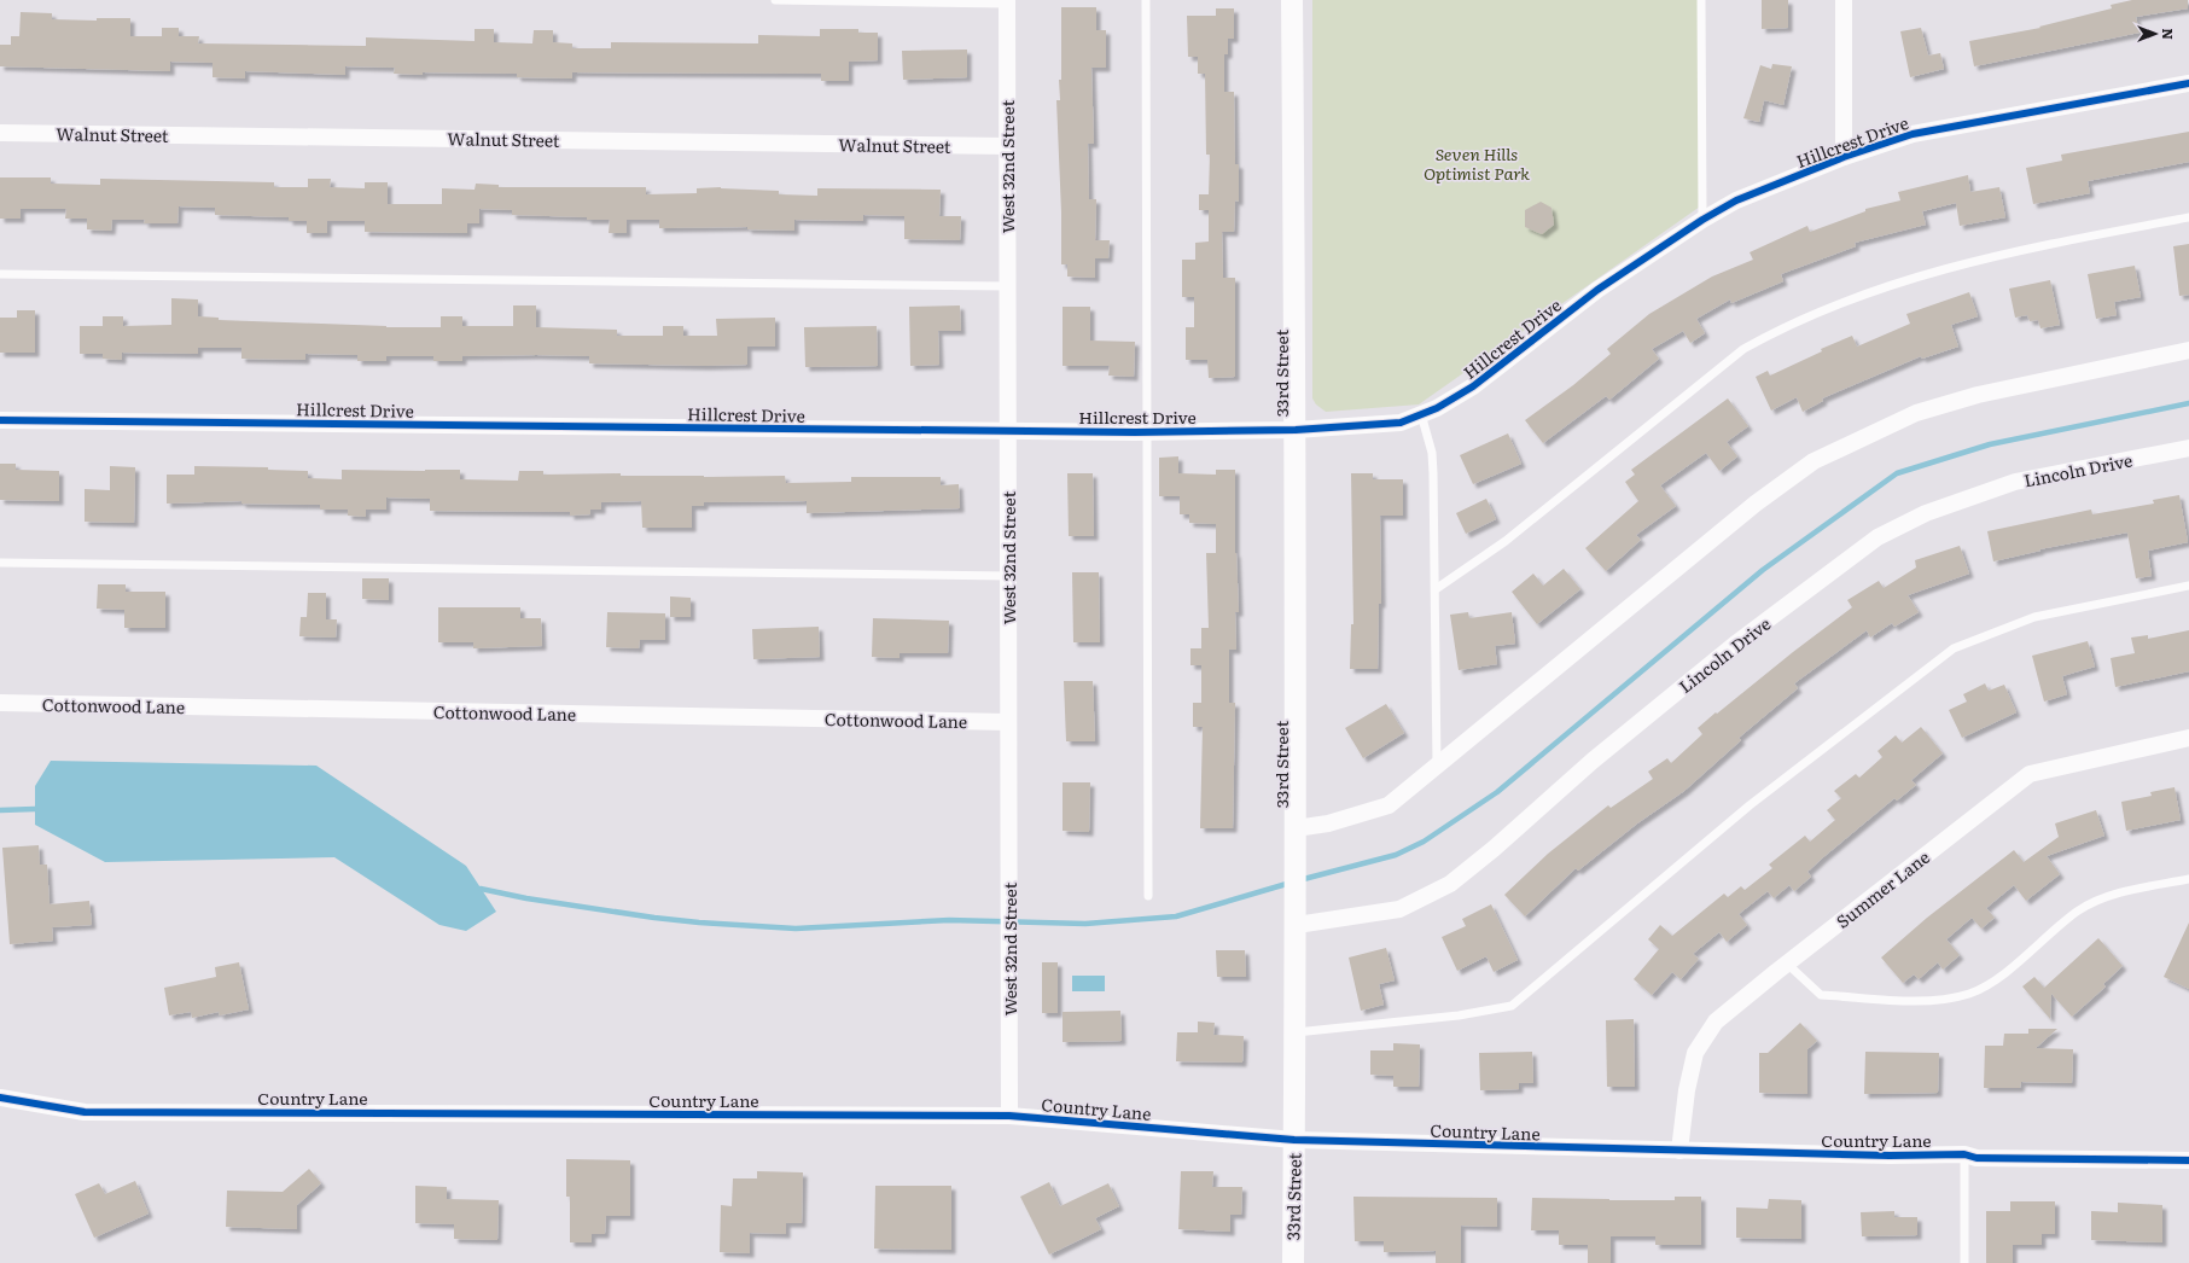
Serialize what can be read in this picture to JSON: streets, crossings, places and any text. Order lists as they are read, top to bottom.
{
  "streets": {
    "street": [
      "Walnut Street",
      "Hillcrest Drive",
      "West 32nd Street",
      "33rd Street",
      "Lincoln Drive",
      "Cottonwood Lane",
      "Summer Lane",
      "Country Lane"
    ]
  },
  "crossings": [
    ["Walnut Street", "West 32nd Street"],
    ["Hillcrest Drive", "West 32nd Street"],
    ["Hillcrest Drive", "33rd Street"],
    ["West 32nd Street", "Cottonwood Lane"],
    ["West 32nd Street", "Country Lane"],
    ["33rd Street", "Lincoln Drive"],
    ["33rd Street", "Country Lane"],
    ["Summer Lane", "Country Lane"]
  ],
  "parks": ["Seven Hills Optimist Park"],
  "north": "right"
}
